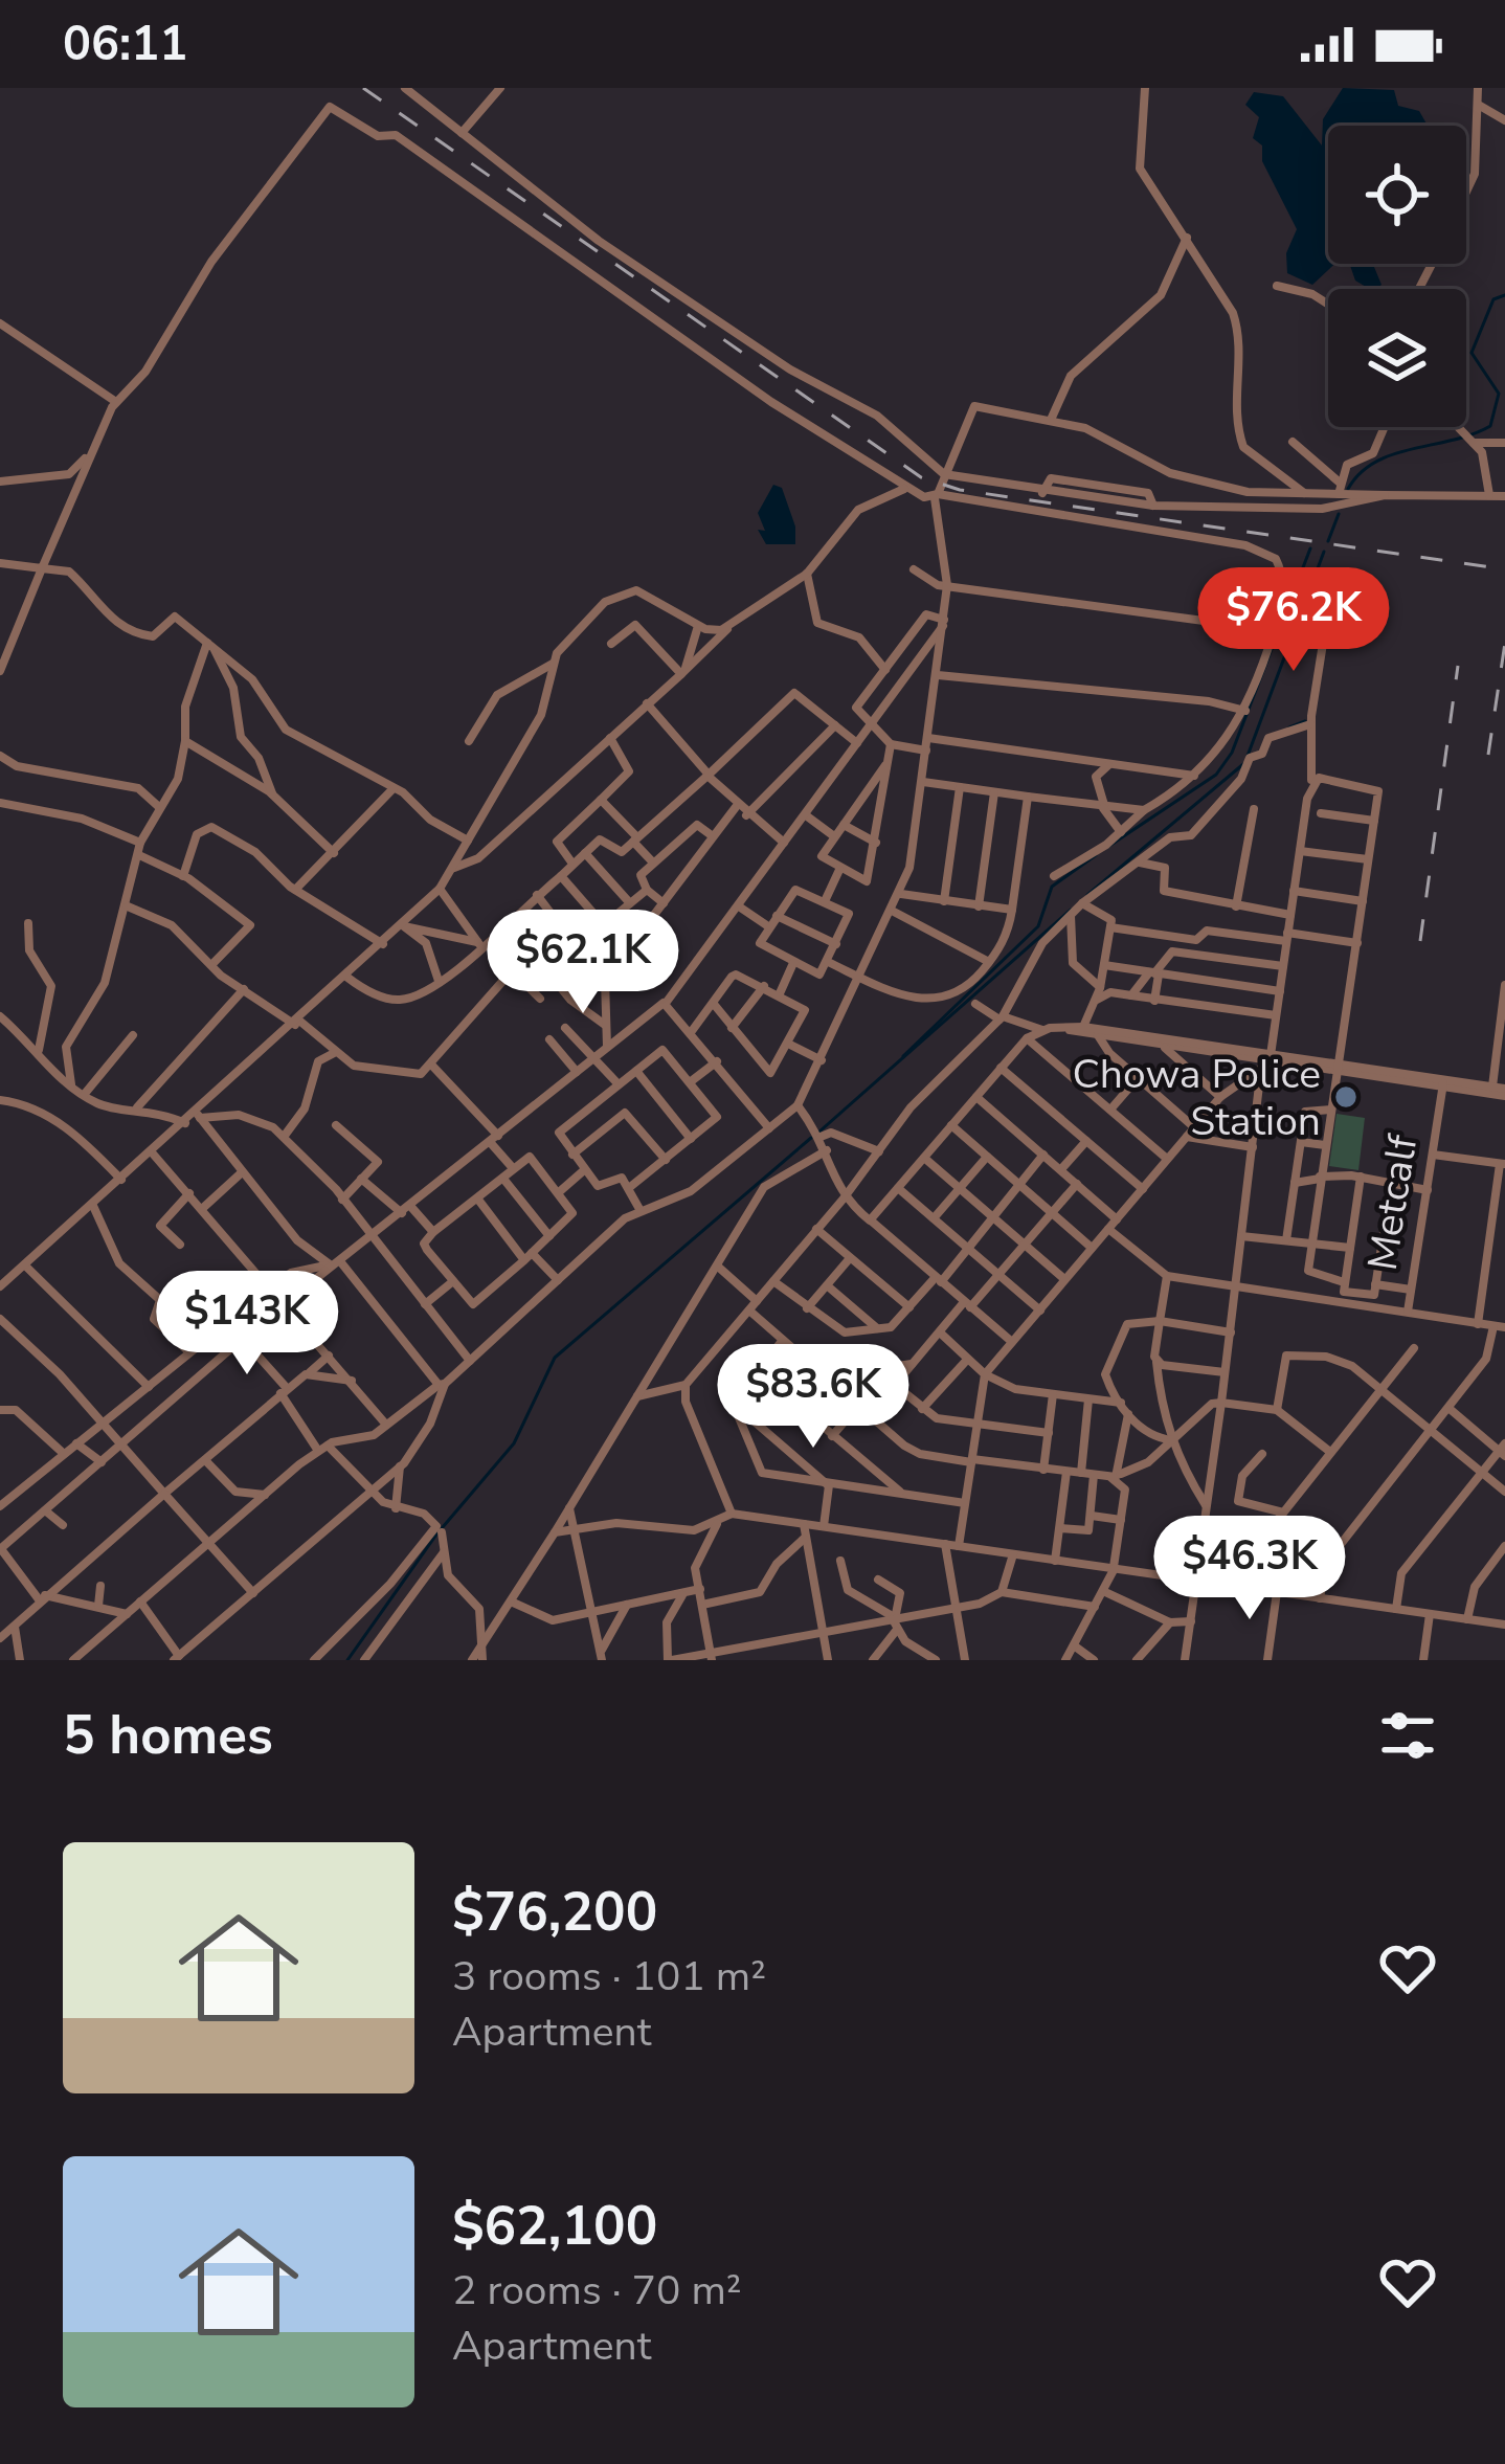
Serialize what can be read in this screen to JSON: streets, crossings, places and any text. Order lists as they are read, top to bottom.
{
  "streets": {
    "street": ["Metcalf"]
  },
  "places": ["Chowa Police Station"],
  "page": {
    "status": "06:11",
    "price": [
      "$76.2K",
      "$62.1K",
      "$143K",
      "$83.6K",
      "$46.3K"
    ],
    "heading": "5 homes",
    "list": [
      {
        "name": "$76,200",
        "note": "3 rooms · 101 m² · Apartment"
      },
      {
        "name": "$62,100",
        "note": "2 rooms · 70 m² · Apartment"
      }
    ]
  }
}
